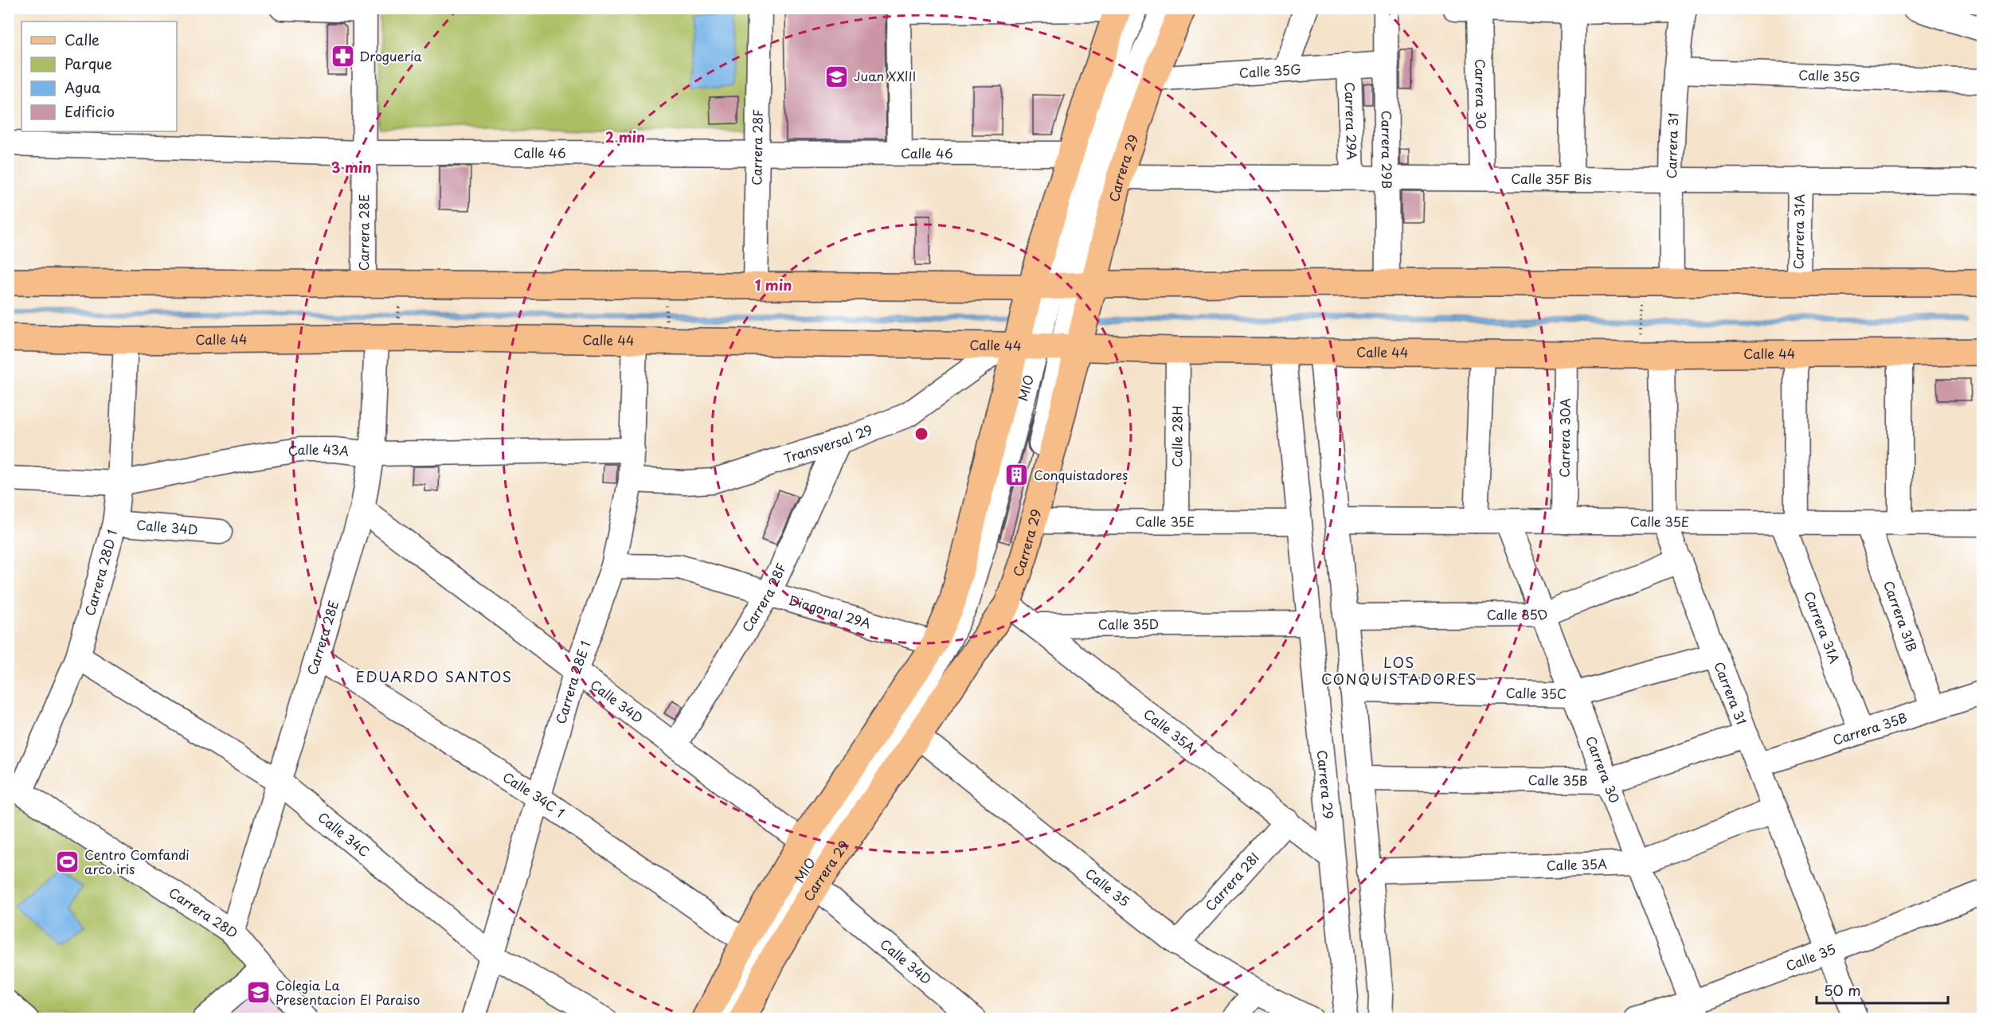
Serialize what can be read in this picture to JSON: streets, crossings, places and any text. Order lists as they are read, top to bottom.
{
  "streets": {
    "main road": ["Carrera 29", "Calle 44"],
    "street": [
      "Calle 35G",
      "Carrera 30",
      "Carrera 29A",
      "Carrera 31",
      "Carrera 28F",
      "Carrera 29B",
      "Calle 46",
      "Calle 35F Bis",
      "Carrera 31A",
      "Carrera 28E",
      "MIO",
      "Calle 28H",
      "Carrera 30A",
      "Transversal 29",
      "Calle 43A",
      "Calle 35E",
      "Calle 34D",
      "Carrera 28D 1",
      "Diagonal 29A",
      "Calle 35D",
      "Carrera 31B",
      "Carrera 28E 1",
      "Calle 35C",
      "Carrera 35B",
      "Calle 35A",
      "Calle 35B",
      "Calle 34C 1",
      "Calle 34C",
      "Carrera 28I",
      "Calle 35",
      "Carrera 28D"
    ]
  },
  "crossings": [
    ["Calle 35G", "Carrera 29A"],
    ["Calle 35G", "Carrera 31"],
    ["Calle 35G", "Carrera 29B"],
    ["Calle 35G", "Carrera 29"],
    ["Carrera 30", "Calle 35F Bis"],
    ["Carrera 30", "Calle 35E"],
    ["Carrera 30", "Calle 35D"],
    ["Carrera 30", "Calle 35C"],
    ["Carrera 30", "Calle 35A"],
    ["Carrera 30", "Calle 35B"],
    ["Carrera 30", "Calle 35"],
    ["Carrera 29A", "Carrera 29B"],
    ["Carrera 29A", "Calle 35F Bis"],
    ["Carrera 31", "Calle 35F Bis"],
    ["Carrera 31", "Calle 44"],
    ["Carrera 31", "Calle 35E"],
    ["Carrera 31", "Calle 35D"],
    ["Carrera 31", "Calle 35C"],
    ["Carrera 31", "Carrera 35B"],
    ["Carrera 31", "Calle 35A"],
    ["Carrera 31", "Calle 35B"],
    ["Carrera 31", "Calle 35"],
    ["Carrera 28F", "Calle 46"],
    ["Carrera 28F", "Transversal 29"],
    ["Carrera 28F", "Calle 34D"],
    ["Carrera 28F", "Diagonal 29A"],
    ["Carrera 29B", "Calle 35F Bis"],
    ["Calle 46", "Carrera 29"],
    ["Calle 46", "Carrera 28E"],
    ["Carrera 29", "Calle 35F Bis"],
    ["Carrera 29", "Calle 44"],
    ["Carrera 29", "MIO"],
    ["Carrera 29", "Transversal 29"],
    ["Carrera 29", "Calle 35E"],
    ["Carrera 29", "Calle 34D"],
    ["Carrera 29", "Diagonal 29A"],
    ["Carrera 29", "Calle 35D"],
    ["Carrera 29", "Calle 35A"],
    ["Carrera 29", "Calle 34C 1"],
    ["Carrera 29", "Calle 35"],
    ["Calle 35F Bis", "Carrera 31A"],
    ["Carrera 31A", "Calle 44"],
    ["Carrera 31A", "Calle 35E"],
    ["Carrera 31A", "Carrera 35B"],
    ["Carrera 28E", "Calle 44"],
    ["Carrera 28E", "Calle 43A"],
    ["Carrera 28E", "Calle 34D"],
    ["Carrera 28E", "Calle 34C 1"],
    ["Carrera 28E", "Calle 34C"],
    ["Carrera 28E", "Carrera 28D"],
    ["Calle 44", "MIO"],
    ["Calle 44", "Calle 28H"],
    ["Calle 44", "Carrera 30A"],
    ["Calle 44", "Transversal 29"],
    ["Calle 44", "Carrera 28D 1"],
    ["Calle 44", "Carrera 28E 1"],
    ["MIO", "Transversal 29"],
    ["MIO", "Calle 35"],
    ["Calle 28H", "Calle 35E"],
    ["Carrera 30A", "Calle 35E"],
    ["Transversal 29", "Carrera 28E 1"],
    ["Calle 43A", "Carrera 28D 1"],
    ["Calle 43A", "Carrera 28E 1"],
    ["Calle 35E", "Carrera 31B"],
    ["Calle 34D", "Carrera 28D 1"],
    ["Calle 34D", "Carrera 28E 1"],
    ["Carrera 28D 1", "Calle 34C"],
    ["Carrera 28D 1", "Carrera 28D"],
    ["Diagonal 29A", "Carrera 28E 1"],
    ["Calle 35D", "Calle 35A"],
    ["Carrera 31B", "Carrera 35B"],
    ["Carrera 28E 1", "Calle 34C 1"],
    ["Carrera 28E 1", "Calle 34C"],
    ["Calle 35A", "Carrera 28I"],
    ["Carrera 28I", "Calle 35"]
  ],
  "districts": ["LOS CONQUISTADORES", "EDUARDO SANTOS"],
  "places": {
    "pharmacy": ["Droguería"],
    "school or university": ["Juan XXIII", "Colegia La Presentacion El Paraiso"],
    "building": ["Conquistadores"],
    "sports": ["Centro Comfandi arco iris"]
  },
  "legend": [
    "Calle",
    "Parque",
    "Agua",
    "Edificio"
  ],
  "scale_bar": "50 m",
  "rings": ["2 min", "3 min", "1 min"]
}
